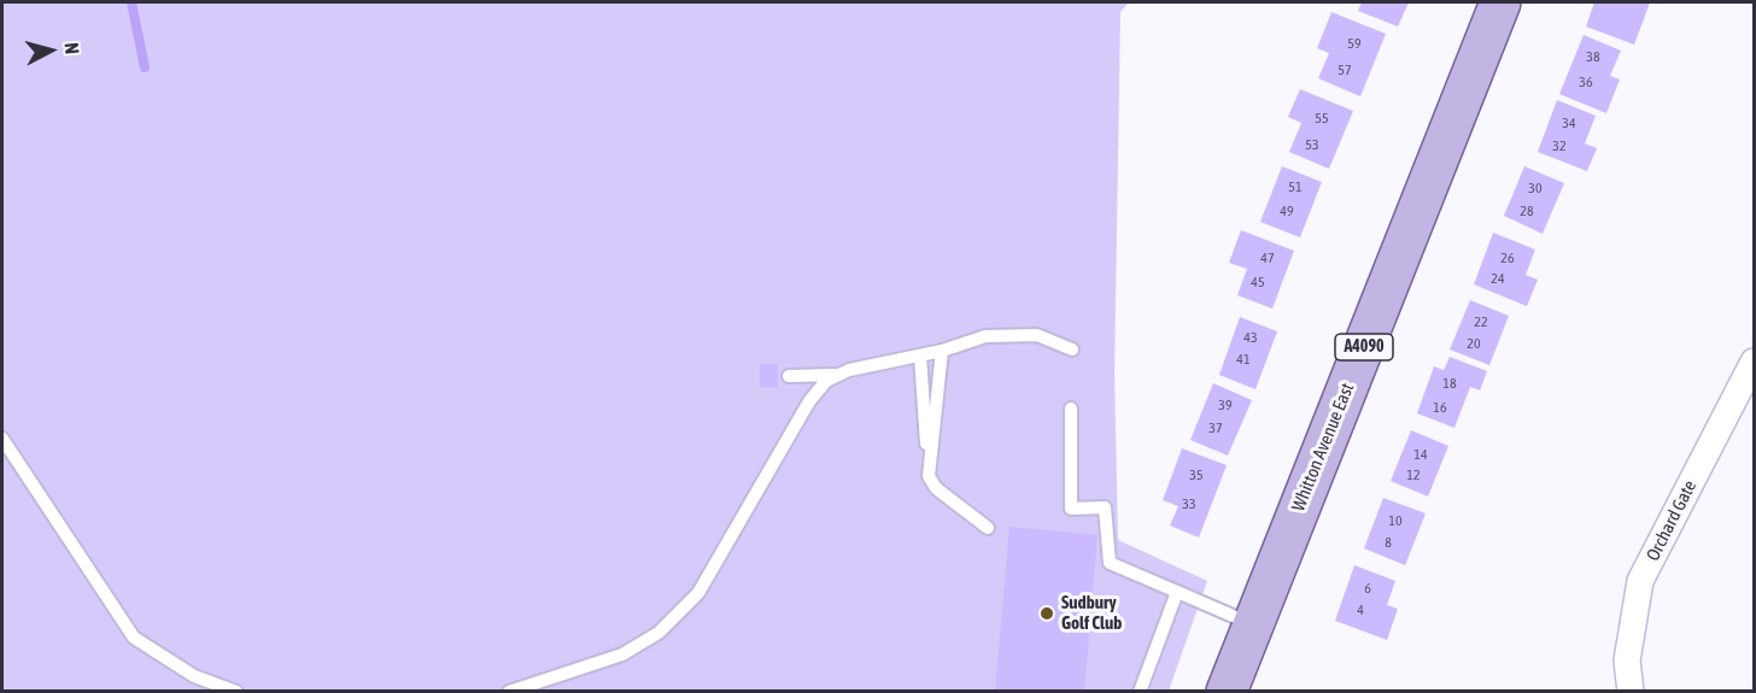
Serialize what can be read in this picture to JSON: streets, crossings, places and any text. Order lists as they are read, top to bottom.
{
  "streets": {
    "main road": ["A4090", "Whitton Avenue East"],
    "street": ["Orchard Gate"]
  },
  "places": ["Sudbury Golf Club"],
  "house_numbers": [
    "59",
    "38",
    "57",
    "36",
    "55",
    "34",
    "53",
    "32",
    "51",
    "30",
    "49",
    "28",
    "47",
    "26",
    "24",
    "45",
    "22",
    "43",
    "20",
    "41",
    "18",
    "39",
    "16",
    "37",
    "14",
    "35",
    "12",
    "33",
    "10",
    "8",
    "6",
    "4"
  ],
  "north": "right"
}
